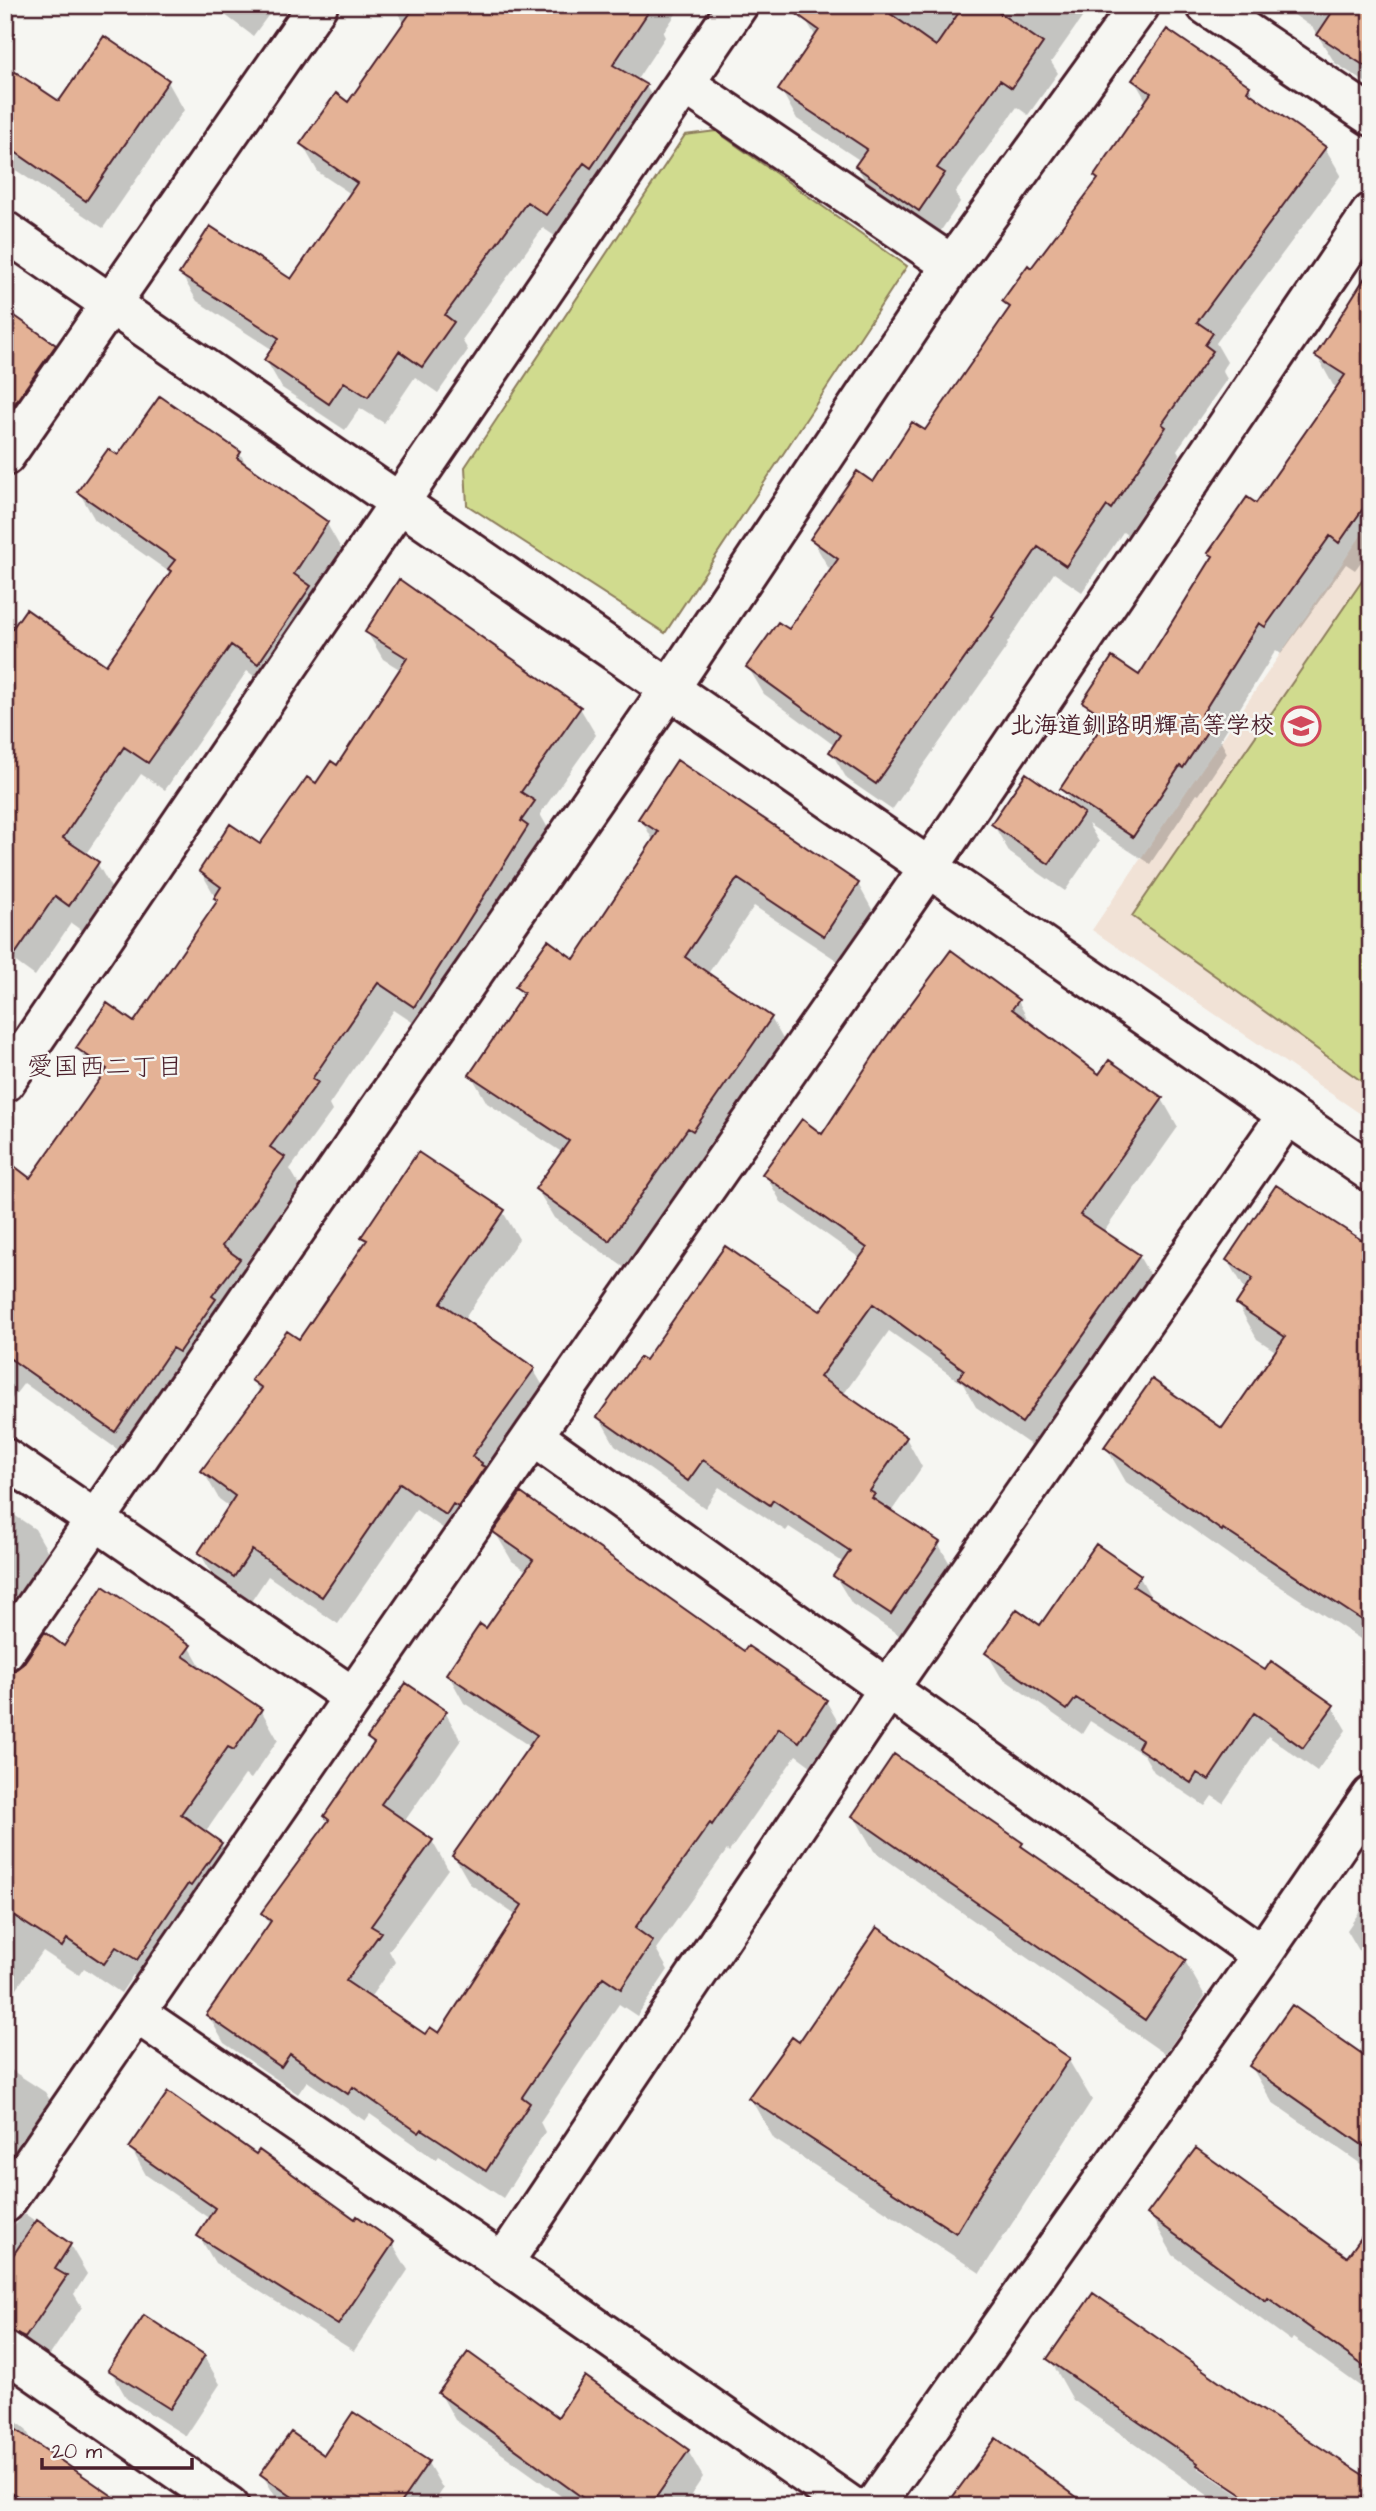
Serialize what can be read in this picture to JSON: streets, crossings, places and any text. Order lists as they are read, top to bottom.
{
  "districts": ["愛国西二丁目"],
  "places": {
    "school or university": ["北海道釧路明輝高等学校"]
  },
  "scale_bar": "20 m"
}
